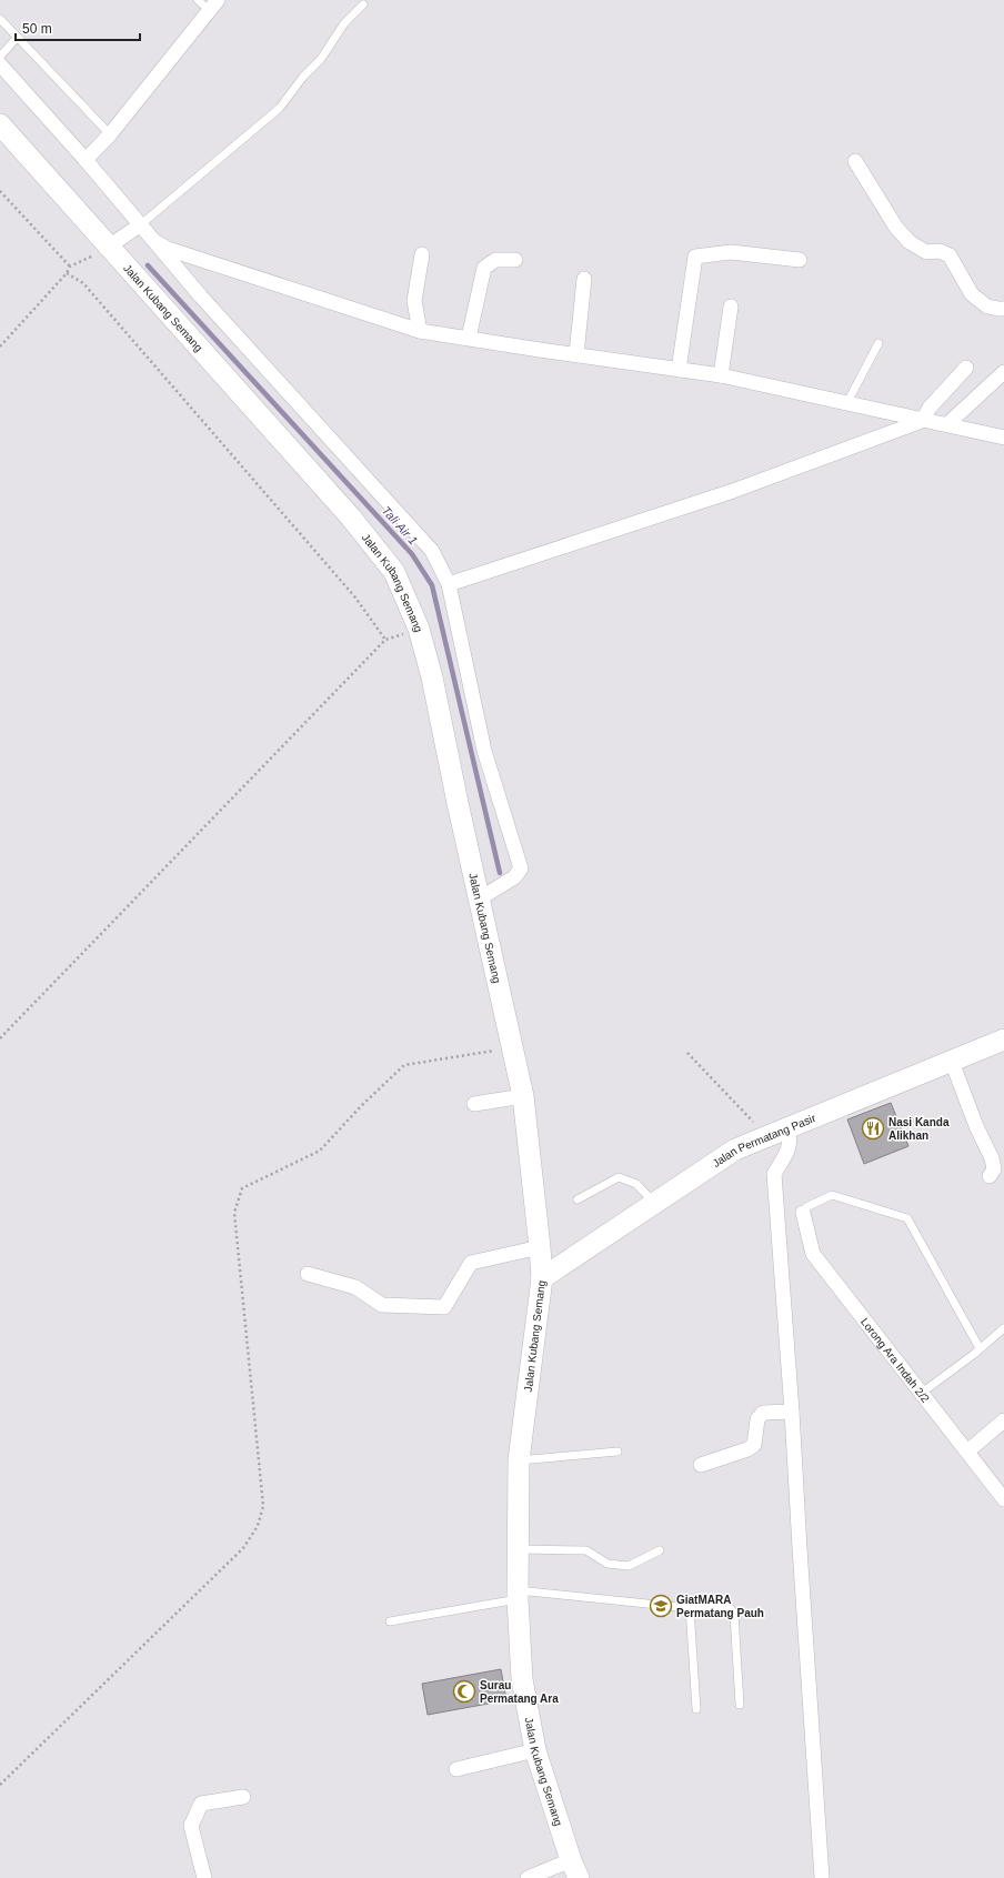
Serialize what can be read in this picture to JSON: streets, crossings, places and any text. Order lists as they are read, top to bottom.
{
  "streets": {
    "main road": ["Jalan Kubang Semang", "Jalan Permatang Pasir"],
    "street": ["Lorong Ara Indah 2/2"]
  },
  "crossings": [
    ["Jalan Kubang Semang", "Jalan Permatang Pasir"]
  ],
  "water": ["Tali Air 1"],
  "places": {
    "restaurant": ["Nasi Kanda Alikhan"],
    "school or university": ["GiatMARA Permatang Pauh"],
    "mosque": ["Surau Permatang Ara"]
  },
  "scale_bar": "50 m"
}
